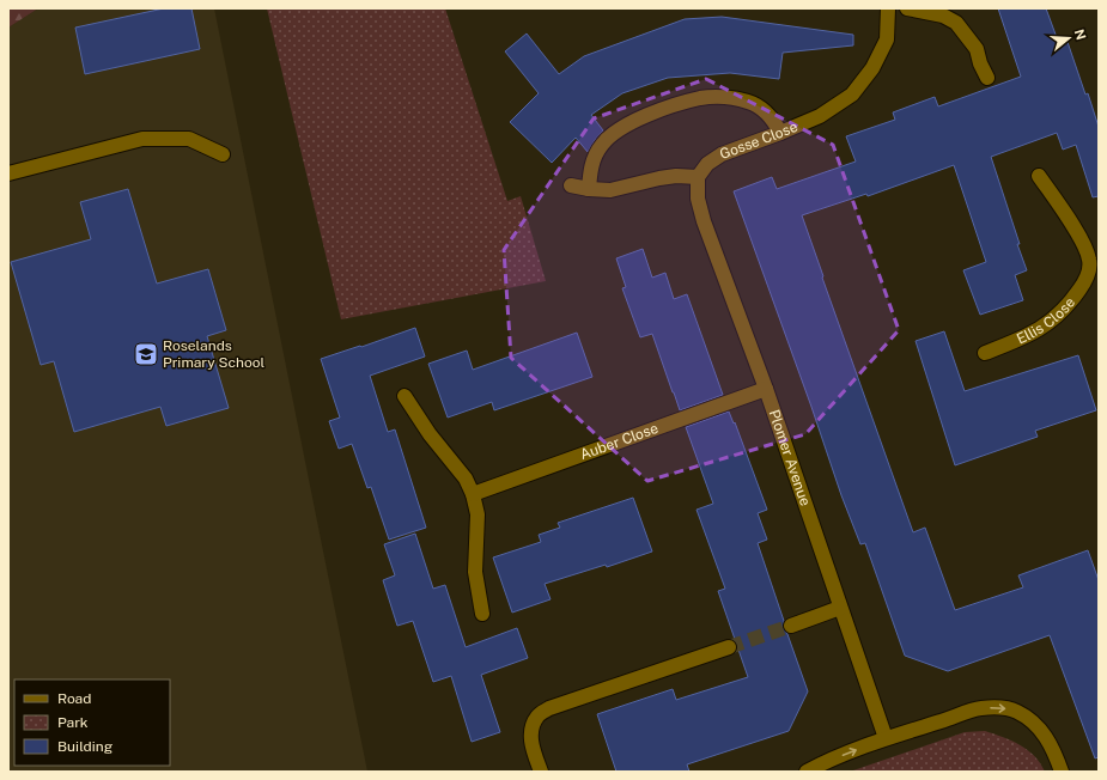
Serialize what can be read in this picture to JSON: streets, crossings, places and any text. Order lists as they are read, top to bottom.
{
  "streets": {
    "street": [
      "Gosse Close",
      "Ellis Close",
      "Auber Close",
      "Plomer Avenue"
    ]
  },
  "crossings": [
    ["Gosse Close", "Plomer Avenue"],
    ["Auber Close", "Plomer Avenue"]
  ],
  "places": {
    "school or university": ["Roselands Primary School"]
  },
  "legend": ["Road", "Park", "Building"],
  "north": "right"
}
